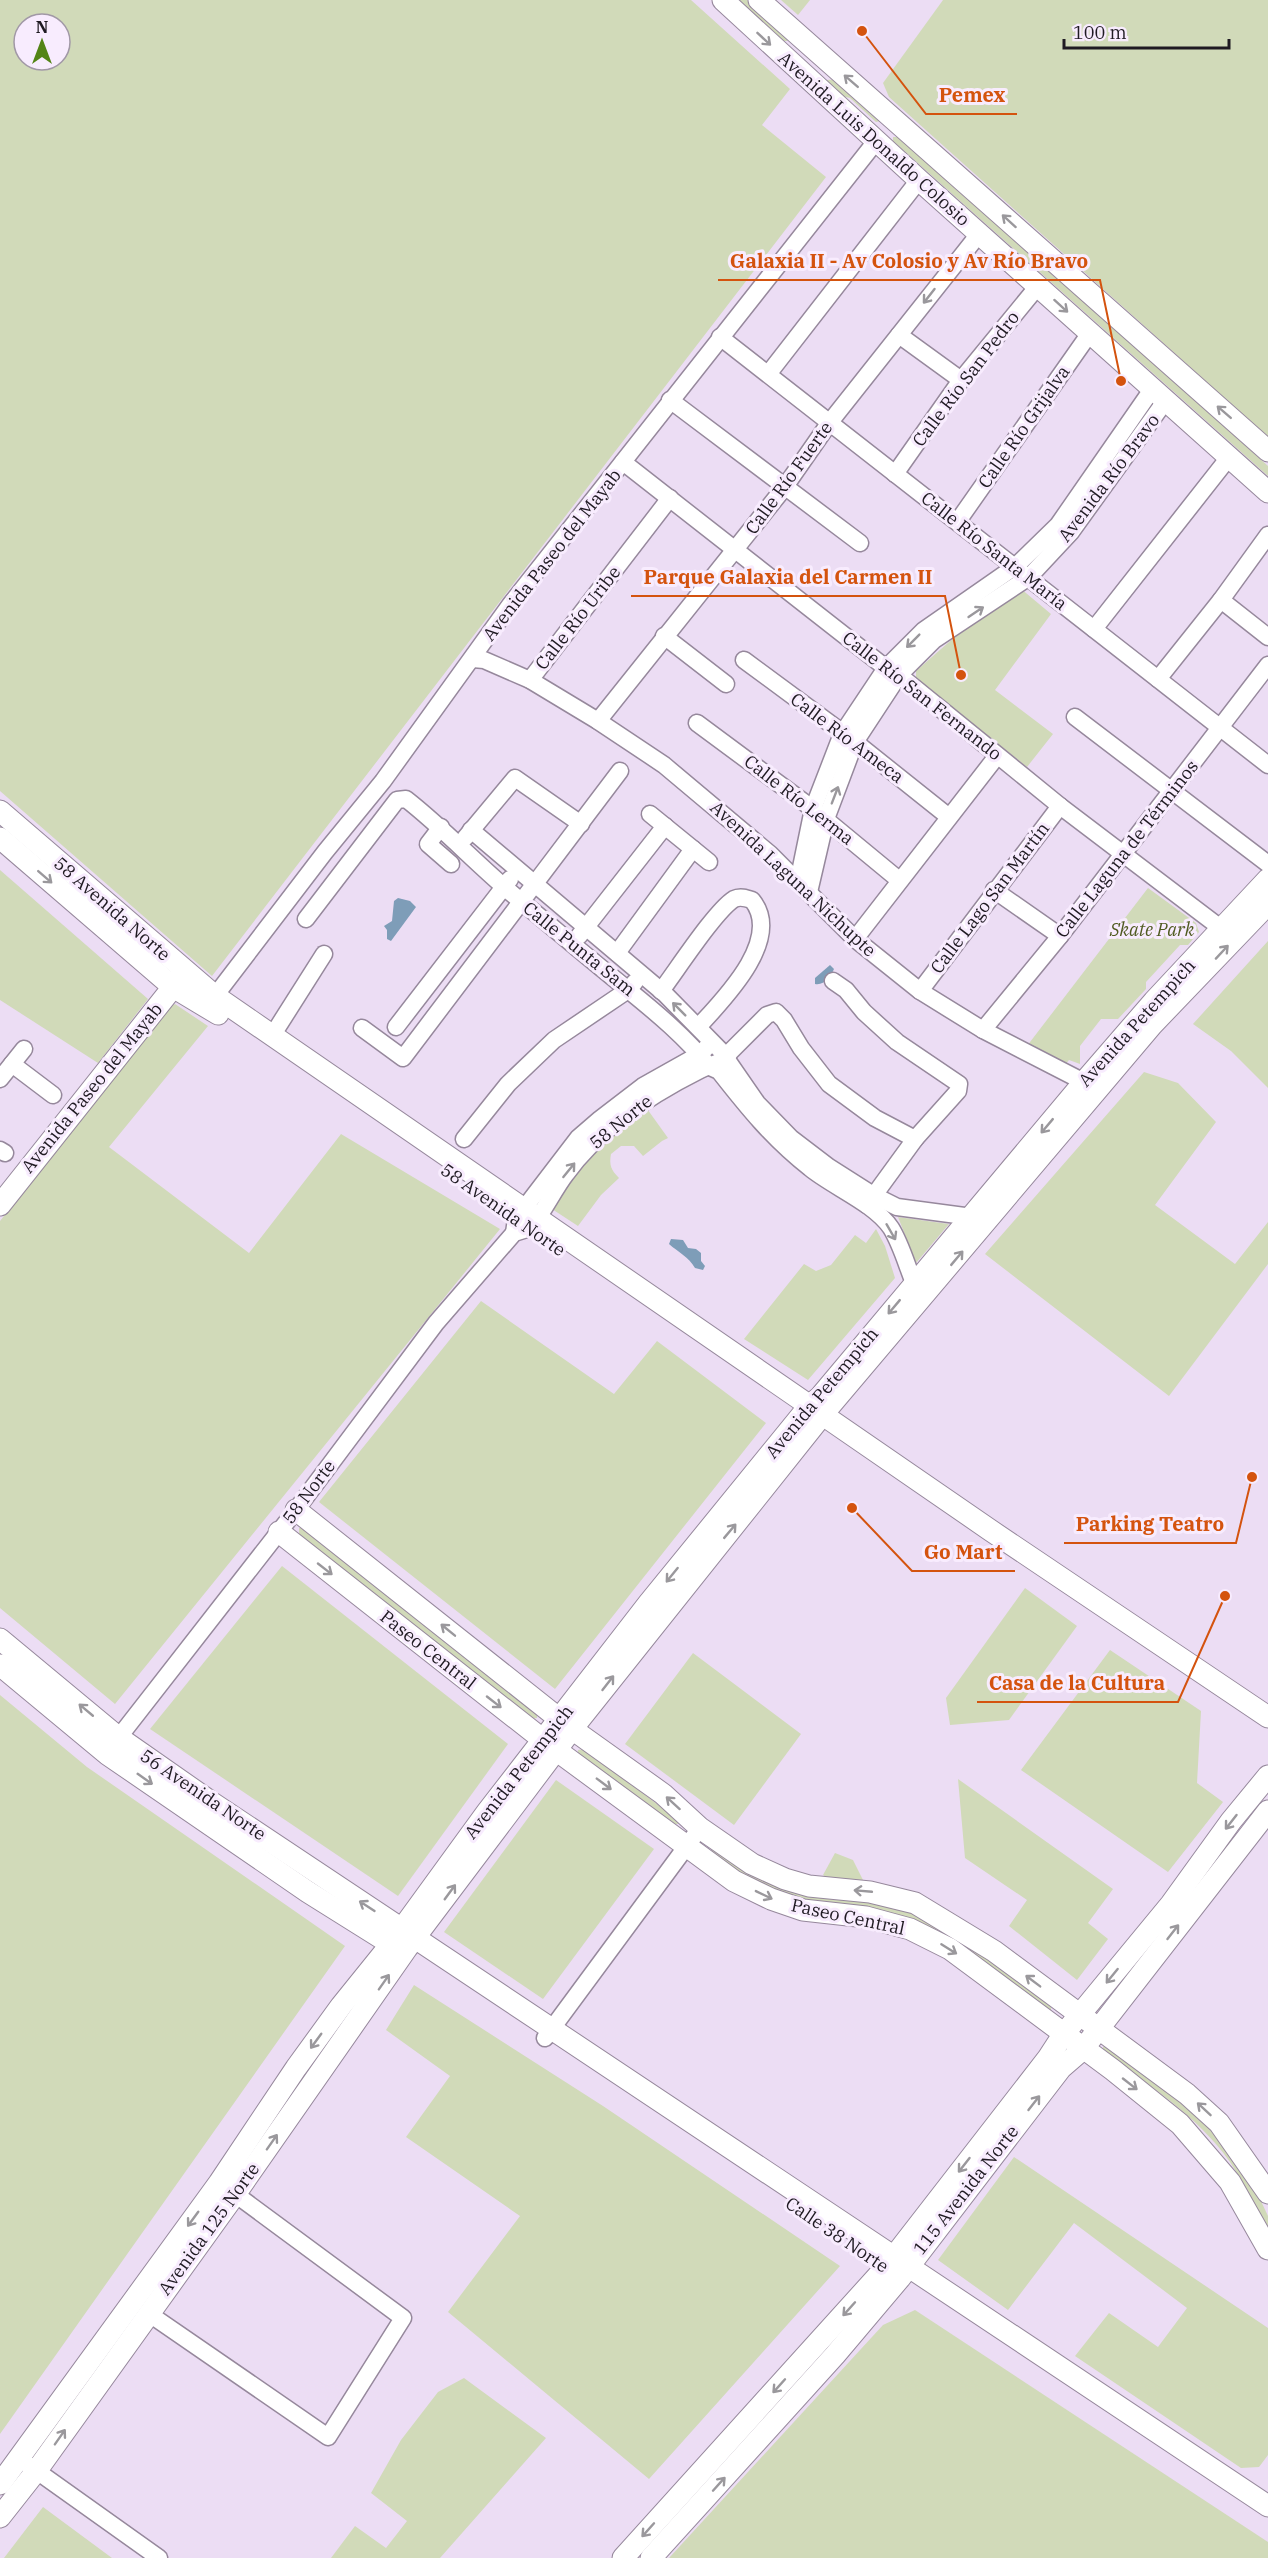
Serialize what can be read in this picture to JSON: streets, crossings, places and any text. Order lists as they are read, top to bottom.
{
  "streets": {
    "main road": [
      "Avenida Luis Donaldo Colosio",
      "Avenida Paseo del Mayab",
      "58 Avenida Norte",
      "Avenida Petempich",
      "Paseo Central",
      "56 Avenida Norte",
      "115 Avenida Norte",
      "Avenida 125 Norte",
      "Calle 38 Norte"
    ],
    "street": [
      "Calle Río San Pedro",
      "Calle Río Grijalva",
      "Calle Río Fuerte",
      "Avenida Río Bravo",
      "Calle Río Santa María",
      "Calle Río Uribe",
      "Calle Río San Fernando",
      "Calle Río Ameca",
      "Calle Río Lerma",
      "Calle Laguna de Términos",
      "Avenida Laguna Nichupte",
      "Calle Lago San Martín",
      "Calle Punta Sam",
      "58 Norte"
    ]
  },
  "crossings": [
    ["Avenida Luis Donaldo Colosio", "Calle Río San Pedro"],
    ["Avenida Luis Donaldo Colosio", "Calle Río Grijalva"],
    ["Avenida Luis Donaldo Colosio", "Calle Río Fuerte"],
    ["Avenida Luis Donaldo Colosio", "Avenida Río Bravo"],
    ["Avenida Luis Donaldo Colosio", "Avenida Paseo del Mayab"],
    ["Calle Río San Pedro", "Calle Río Santa María"],
    ["Calle Río Grijalva", "Calle Río Santa María"],
    ["Calle Río Fuerte", "Calle Río Santa María"],
    ["Calle Río Fuerte", "Calle Río San Fernando"],
    ["Calle Río Fuerte", "Avenida Laguna Nichupte"],
    ["Avenida Río Bravo", "Calle Río Santa María"],
    ["Avenida Río Bravo", "Calle Río San Fernando"],
    ["Avenida Río Bravo", "Calle Río Ameca"],
    ["Avenida Río Bravo", "Calle Río Lerma"],
    ["Avenida Río Bravo", "Avenida Laguna Nichupte"],
    ["Calle Río Santa María", "Avenida Paseo del Mayab"],
    ["Calle Río Santa María", "Calle Laguna de Términos"],
    ["Avenida Paseo del Mayab", "Calle Río San Fernando"],
    ["Avenida Paseo del Mayab", "Avenida Laguna Nichupte"],
    ["Avenida Paseo del Mayab", "58 Avenida Norte"],
    ["Calle Río Uribe", "Calle Río San Fernando"],
    ["Calle Río Uribe", "Avenida Laguna Nichupte"],
    ["Calle Río San Fernando", "Calle Laguna de Términos"],
    ["Calle Río San Fernando", "Calle Lago San Martín"],
    ["Calle Río San Fernando", "Avenida Petempich"],
    ["Calle Laguna de Términos", "Avenida Laguna Nichupte"],
    ["Avenida Laguna Nichupte", "Calle Lago San Martín"],
    ["Avenida Laguna Nichupte", "Avenida Petempich"],
    ["58 Avenida Norte", "Avenida Petempich"],
    ["58 Avenida Norte", "58 Norte"],
    ["Calle Punta Sam", "Avenida Petempich"],
    ["Calle Punta Sam", "58 Norte"],
    ["Avenida Petempich", "Paseo Central"],
    ["Avenida Petempich", "56 Avenida Norte"],
    ["Avenida Petempich", "Avenida 125 Norte"],
    ["Avenida Petempich", "Calle 38 Norte"],
    ["58 Norte", "Paseo Central"],
    ["58 Norte", "56 Avenida Norte"],
    ["Paseo Central", "115 Avenida Norte"],
    ["56 Avenida Norte", "Avenida 125 Norte"],
    ["56 Avenida Norte", "Calle 38 Norte"],
    ["115 Avenida Norte", "Calle 38 Norte"],
    ["Avenida 125 Norte", "Calle 38 Norte"]
  ],
  "parks": ["Skate Park"],
  "places": [
    "Pemex",
    "Galaxia II - Av Colosio y Av Río Bravo",
    "Parque Galaxia del Carmen II",
    "Parking Teatro",
    "Go Mart",
    "Casa de la Cultura"
  ],
  "scale_bar": "100 m",
  "north": "top"
}
